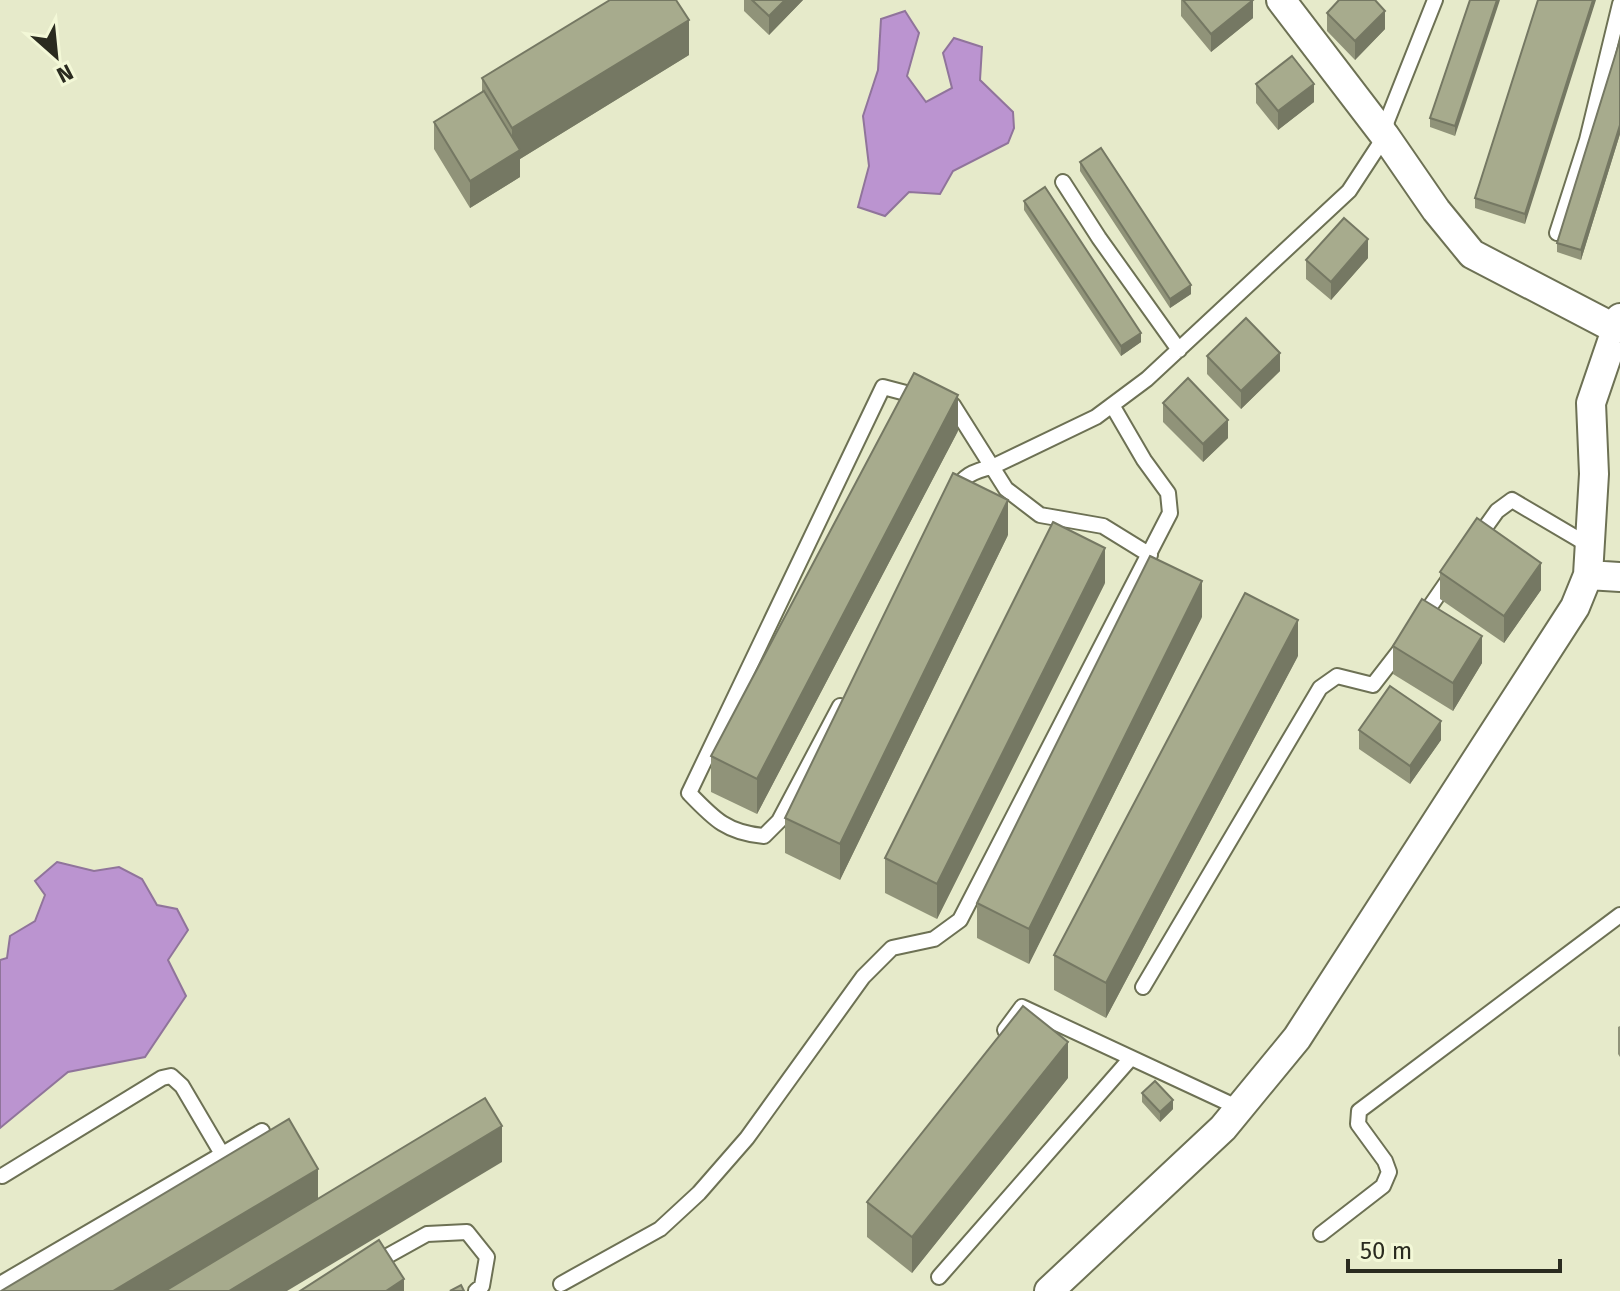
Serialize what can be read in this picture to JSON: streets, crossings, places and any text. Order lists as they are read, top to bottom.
{
  "scale_bar": "50 m",
  "north": "bottom right"
}
